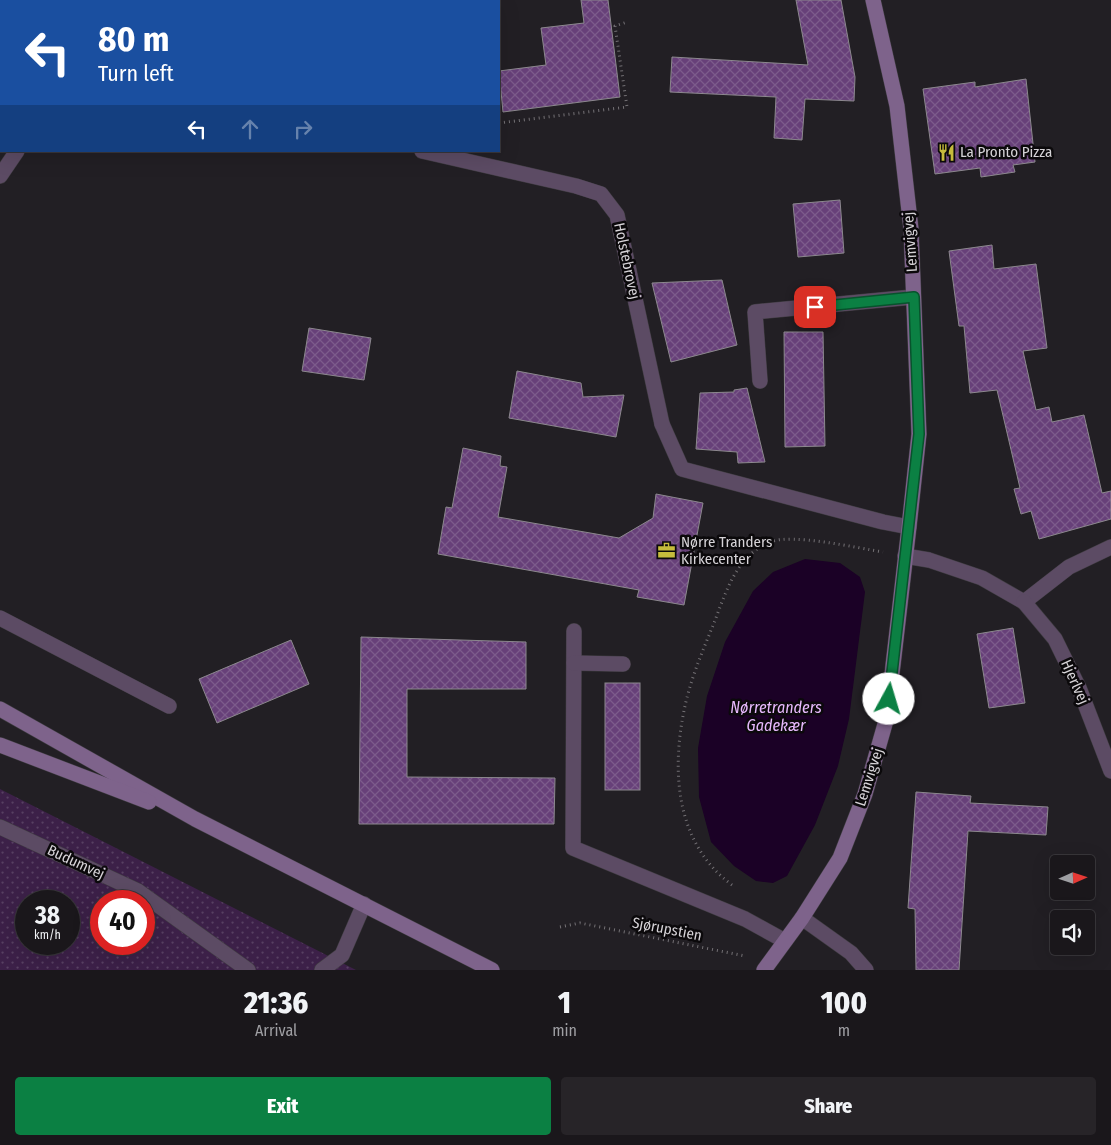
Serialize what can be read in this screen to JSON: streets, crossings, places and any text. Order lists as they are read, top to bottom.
{
  "streets": {
    "street": [
      "Lemvigvej",
      "Holstebrovej",
      "Hjerlvej",
      "Budumvej"
    ],
    "path": ["Sjørupstien"]
  },
  "crossings": [
    ["Lemvigvej", "Holstebrovej"],
    ["Lemvigvej", "Sjørupstien"]
  ],
  "water": ["Nørretranders Gadekær"],
  "places": {
    "restaurant": ["La Pronto Pizza"],
    "office": ["Nørre Tranders Kirkecenter"]
  },
  "north": "right",
  "page": {
    "turn": ["80 m", "Turn left"],
    "speed": "38 km/h",
    "limit": "40",
    "eta": [
      "21:36",
      "Arrival",
      "1",
      "min",
      "100",
      "m"
    ],
    "buttons": ["Exit", "Share"]
  }
}
